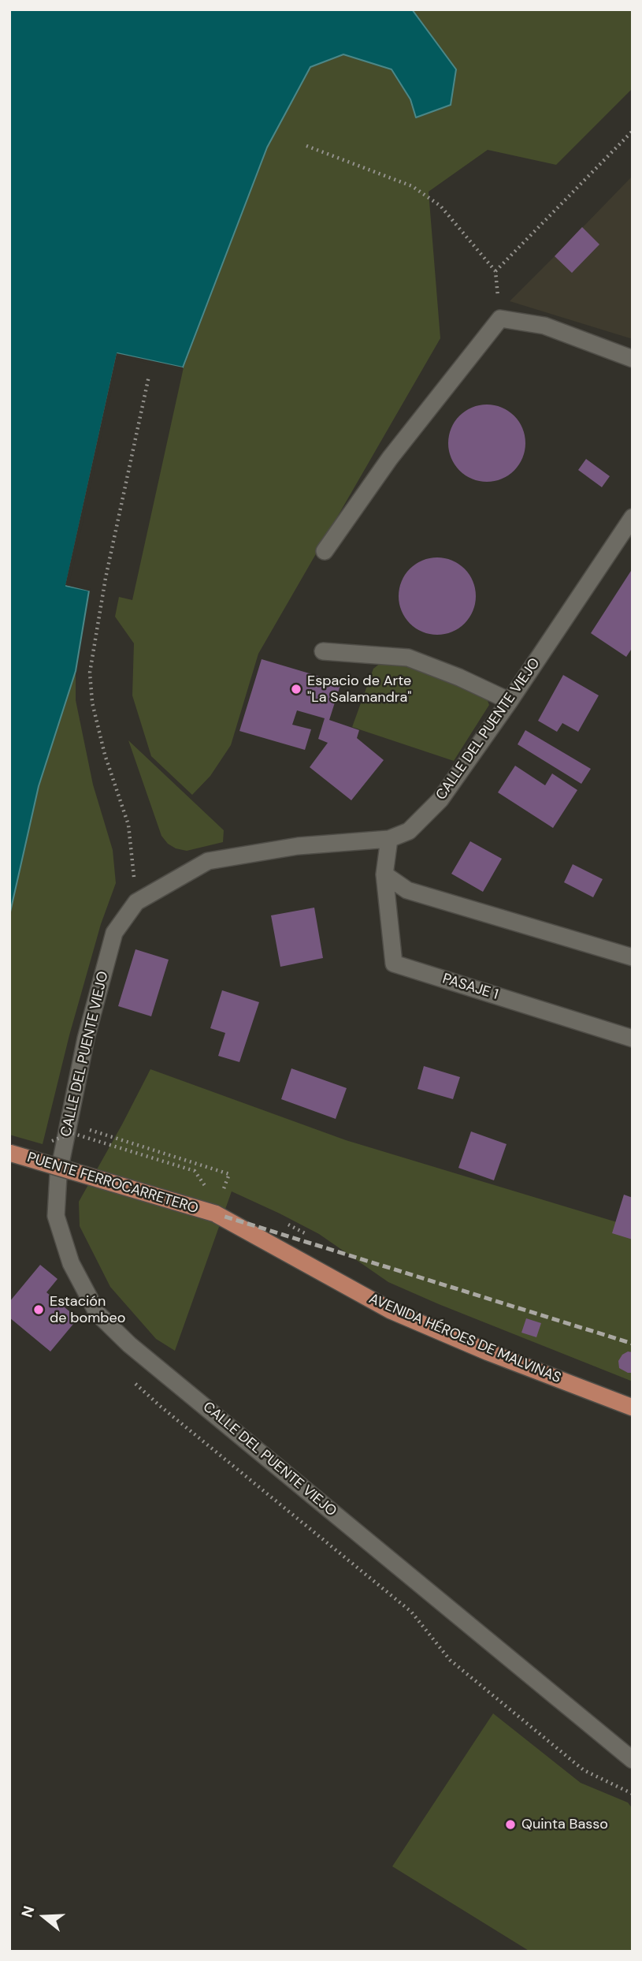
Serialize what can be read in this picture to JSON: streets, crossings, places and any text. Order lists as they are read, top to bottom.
{
  "streets": {
    "main road": ["PUENTE FERROCARRETERO", "AVENIDA HÉROES DE MALVINAS"],
    "street": ["CALLE DEL PUENTE VIEJO", "PASAJE 1"]
  },
  "crossings": [
    ["PUENTE FERROCARRETERO", "AVENIDA HÉROES DE MALVINAS"]
  ],
  "places": ["Espacio de Arte \"La Salamandra\"", "Estación de bombeo", "Quinta Basso"],
  "north": "left"
}
